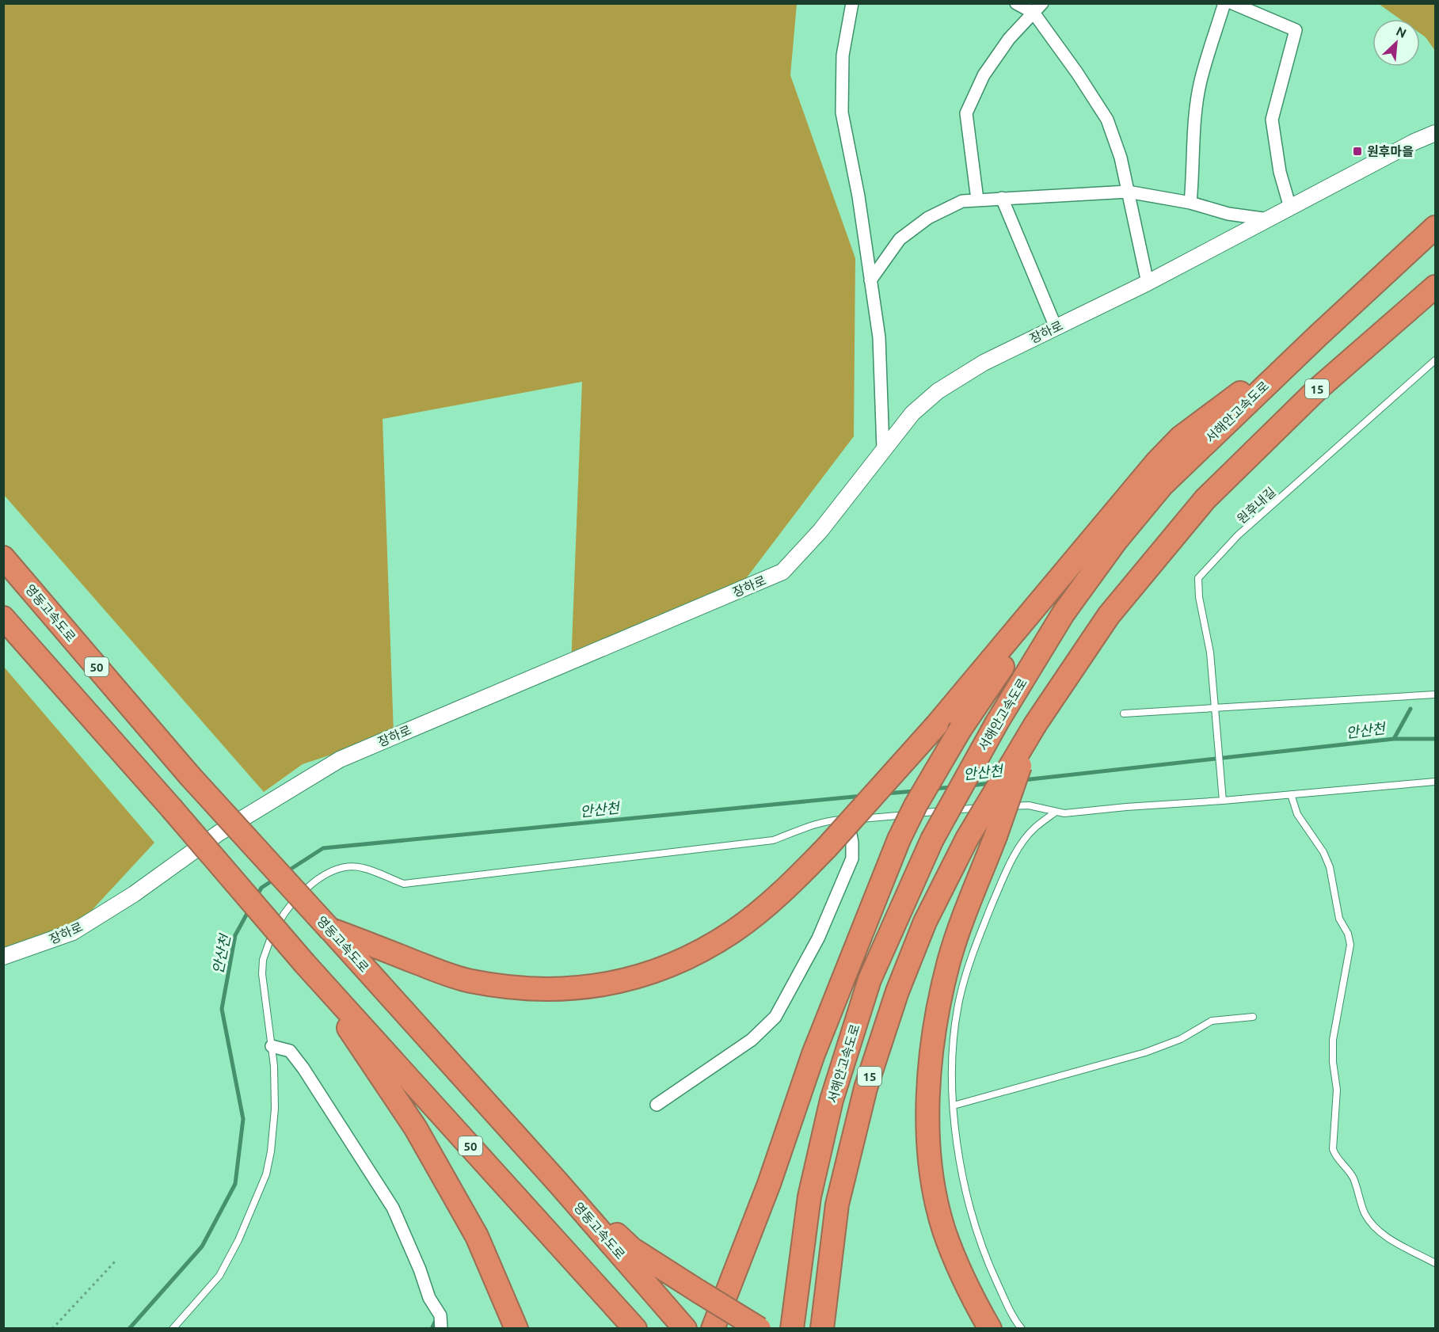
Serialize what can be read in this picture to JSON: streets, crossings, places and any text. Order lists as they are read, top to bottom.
{
  "streets": {
    "highway": [
      "15",
      "서해안고속도로",
      "영동고속도로",
      "50"
    ],
    "street": ["장하로"],
    "lane": ["원후내길"]
  },
  "water": ["안산천"],
  "places": {
    "transit": ["원후마을"]
  },
  "north": "top right"
}
